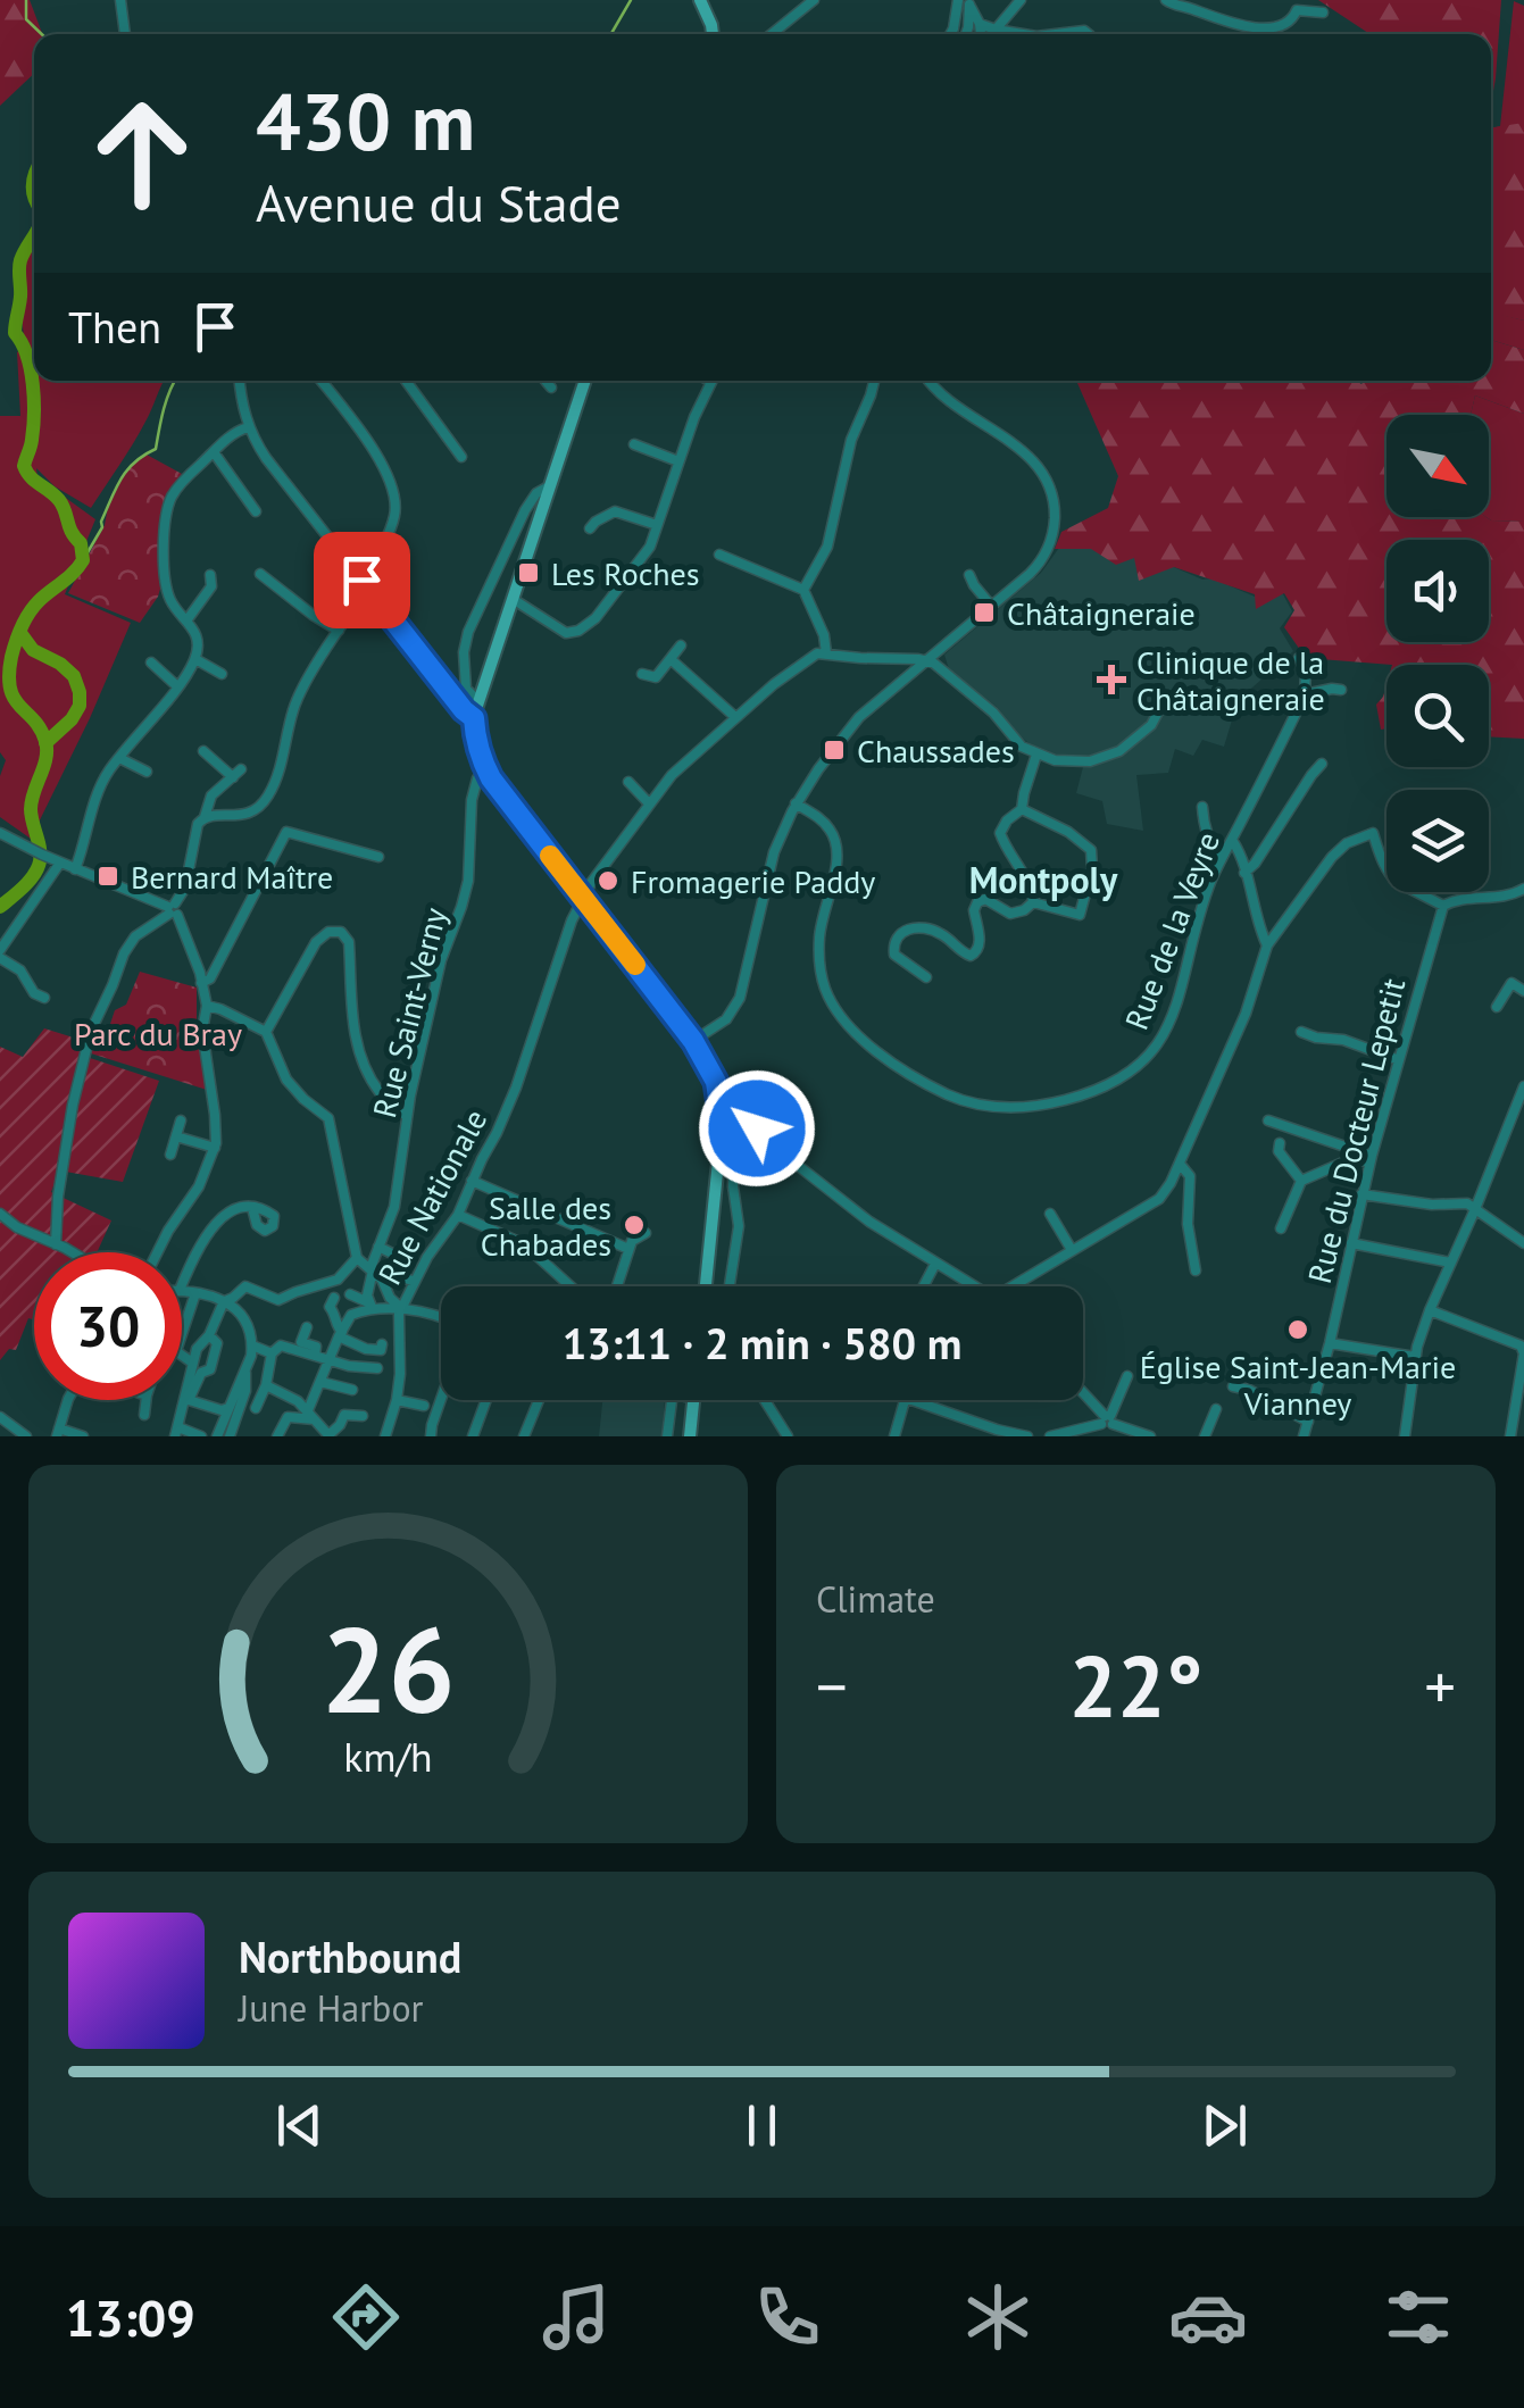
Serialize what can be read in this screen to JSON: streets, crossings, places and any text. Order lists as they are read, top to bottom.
{
  "streets": {
    "street": [
      "Rue de la Veyre",
      "Rue Saint-Verny",
      "Rue du Docteur Lepetit",
      "Rue Nationale"
    ]
  },
  "districts": ["Montpoly"],
  "parks": ["Parc du Bray"],
  "places": {
    "transit": [
      "Les Roches",
      "Châtaigneraie",
      "Chaussades",
      "Bernard Maître"
    ],
    "health": ["Clinique de la Châtaigneraie"],
    "other": ["Fromagerie Paddy", "Salle des Chabades", "Église Saint-Jean-Marie Vianney"]
  },
  "north": "bottom right",
  "page": {
    "turn": ["430 m", "Avenue du Stade"],
    "then": "Then",
    "limit": "30",
    "trip": "13:11 · 2 min · 580 m",
    "tile": "Climate",
    "heat": ["−", "22°", "+"],
    "song": ["Northbound", "June Harbor"],
    "tabs": "13:09",
    "gauge": ["26", "km/h"]
  }
}
